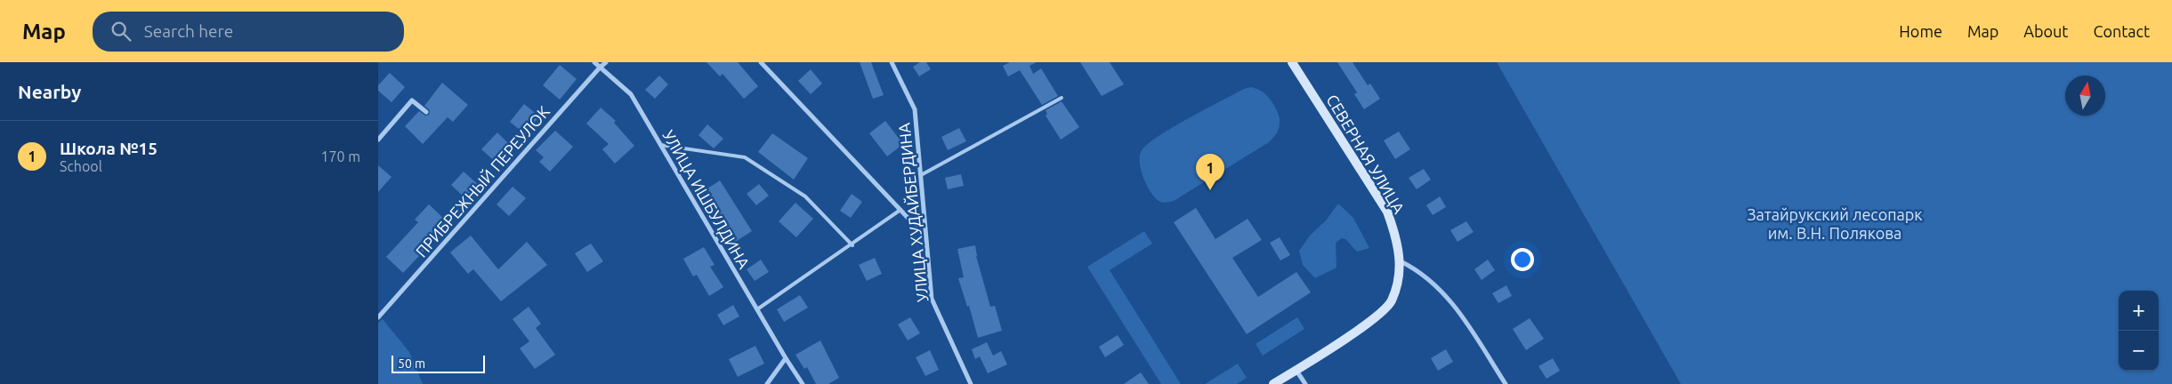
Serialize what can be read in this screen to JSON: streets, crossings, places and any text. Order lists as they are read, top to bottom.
{
  "streets": {
    "main road": ["СЕВЕРНАЯ УЛИЦА"],
    "street": ["ПРИБРЕЖНЫЙ ПЕРЕУЛОК", "УЛИЦА ИШБУЛДИНА", "УЛИЦА ХУДАЙБЕРДИНА"]
  },
  "crossings": [
    ["ПРИБРЕЖНЫЙ ПЕРЕУЛОК", "УЛИЦА ИШБУЛДИНА"]
  ],
  "parks": ["Затайрукский лесопарк им. В.Н. Полякова"],
  "scale_bar": "50 m",
  "north": "top",
  "page": {
    "header": "Map",
    "search": "Search here",
    "nav": [
      "Home",
      "Map",
      "About",
      "Contact"
    ],
    "heading": "Nearby",
    "list": [
      {
        "mark": "1",
        "name": "Школа №15",
        "note": "School",
        "value": "170 m"
      }
    ],
    "pins": "1",
    "map_buttons": ["+", "−"],
    "scale": "50 m"
  }
}
